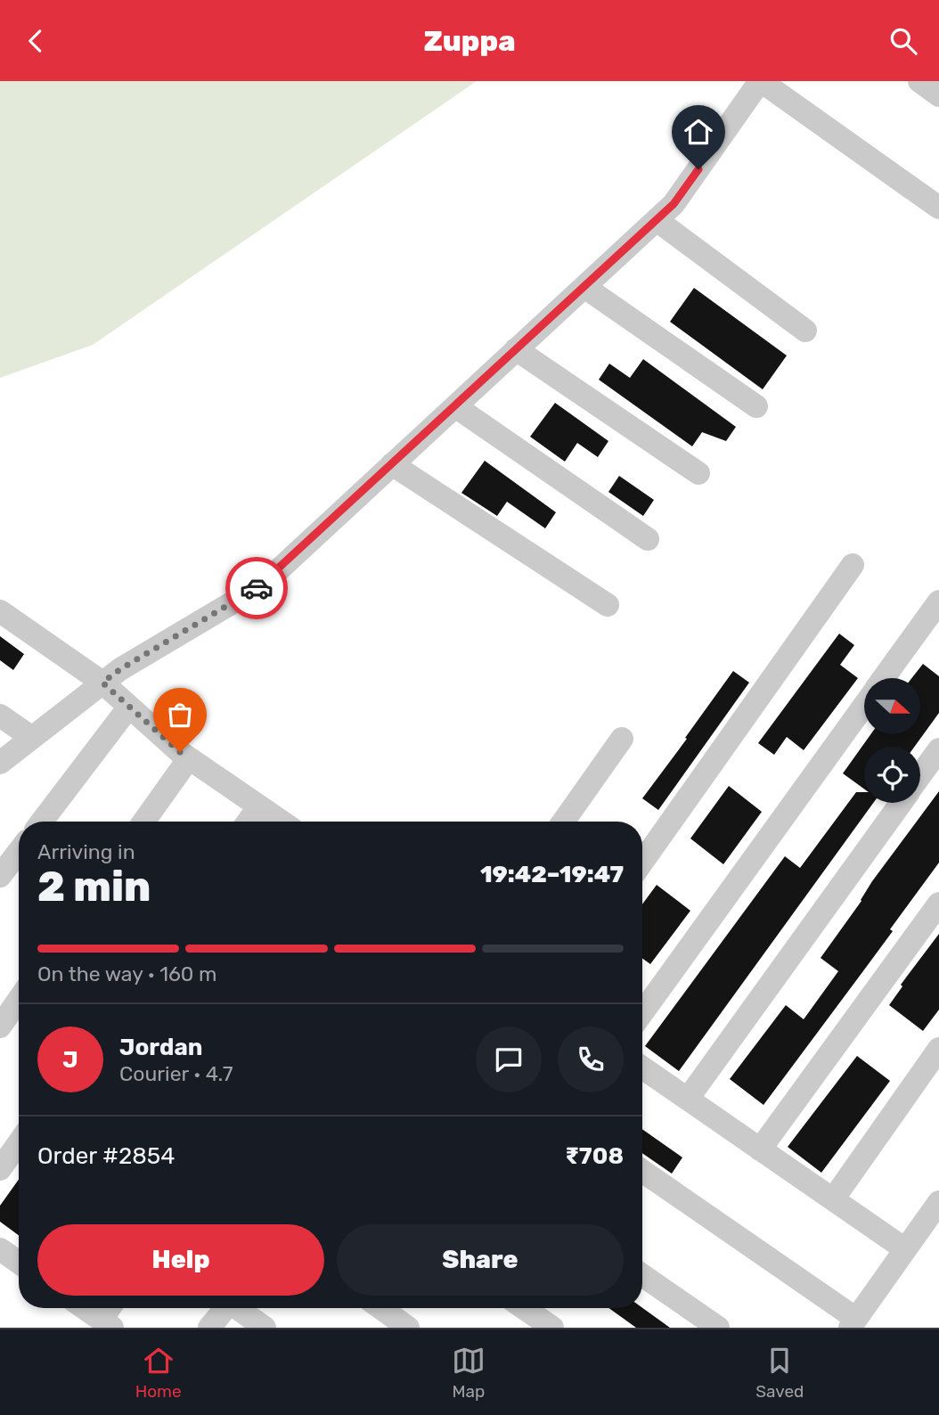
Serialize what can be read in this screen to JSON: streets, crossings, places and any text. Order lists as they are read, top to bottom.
{
  "north": "right",
  "page": {
    "header": "Zuppa",
    "heading": ["2 min", "Arriving in", "19:42–19:47"],
    "panel": [
      "Jordan",
      "Courier · 4.7",
      "Order #2854",
      "₹708"
    ],
    "bar": "On the way · 160 m",
    "round": "J",
    "buttons": ["Help", "Share"],
    "tabs": ["Home", "Map", "Saved"]
  }
}
